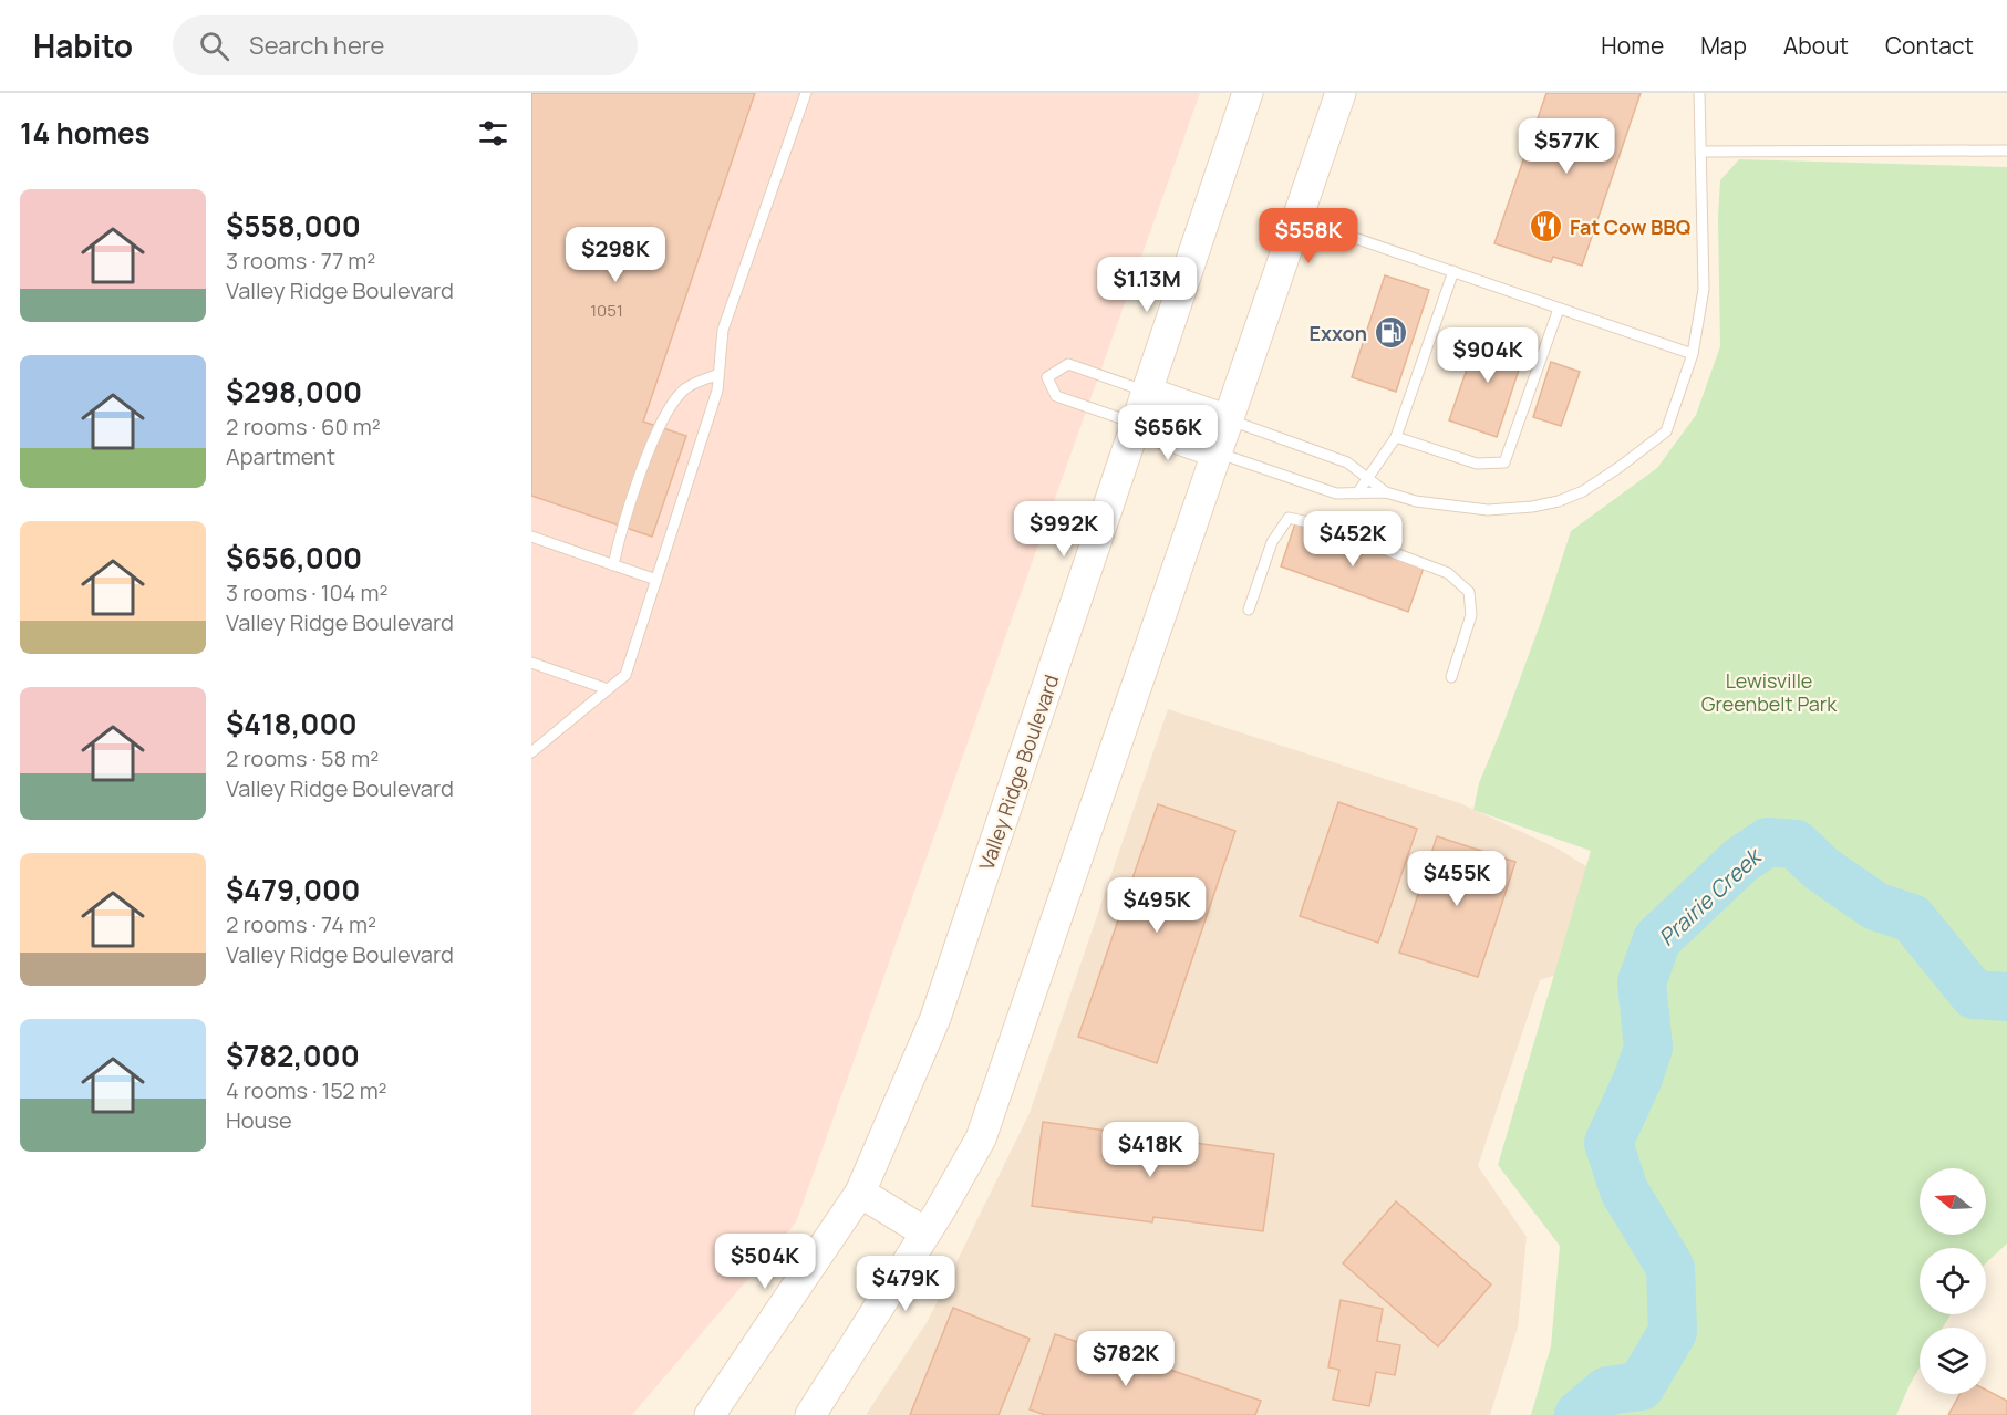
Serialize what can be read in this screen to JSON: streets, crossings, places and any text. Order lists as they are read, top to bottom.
{
  "streets": {
    "main road": ["Valley Ridge Boulevard"]
  },
  "water": ["Prairie Creek"],
  "parks": ["Lewisville Greenbelt Park"],
  "places": {
    "restaurant": ["Fat Cow BBQ"],
    "fuel station": ["Exxon"]
  },
  "house_numbers": ["1051"],
  "north": "left",
  "page": {
    "header": "Habito",
    "search": "Search here",
    "nav": [
      "Home",
      "Map",
      "About",
      "Contact"
    ],
    "heading": "14 homes",
    "price": [
      "$577K",
      "$558K",
      "$298K",
      "$1.13M",
      "$904K",
      "$656K",
      "$992K",
      "$452K",
      "$455K",
      "$495K",
      "$418K",
      "$504K",
      "$479K",
      "$782K"
    ],
    "list": [
      {
        "name": "$558,000",
        "note": "3 rooms · 77 m² · Valley Ridge Boulevard"
      },
      {
        "name": "$298,000",
        "note": "2 rooms · 60 m² · Apartment"
      },
      {
        "name": "$656,000",
        "note": "3 rooms · 104 m² · Valley Ridge Boulevard"
      },
      {
        "name": "$418,000",
        "note": "2 rooms · 58 m² · Valley Ridge Boulevard"
      },
      {
        "name": "$479,000",
        "note": "2 rooms · 74 m² · Valley Ridge Boulevard"
      },
      {
        "name": "$782,000",
        "note": "4 rooms · 152 m² · House"
      }
    ]
  }
}
